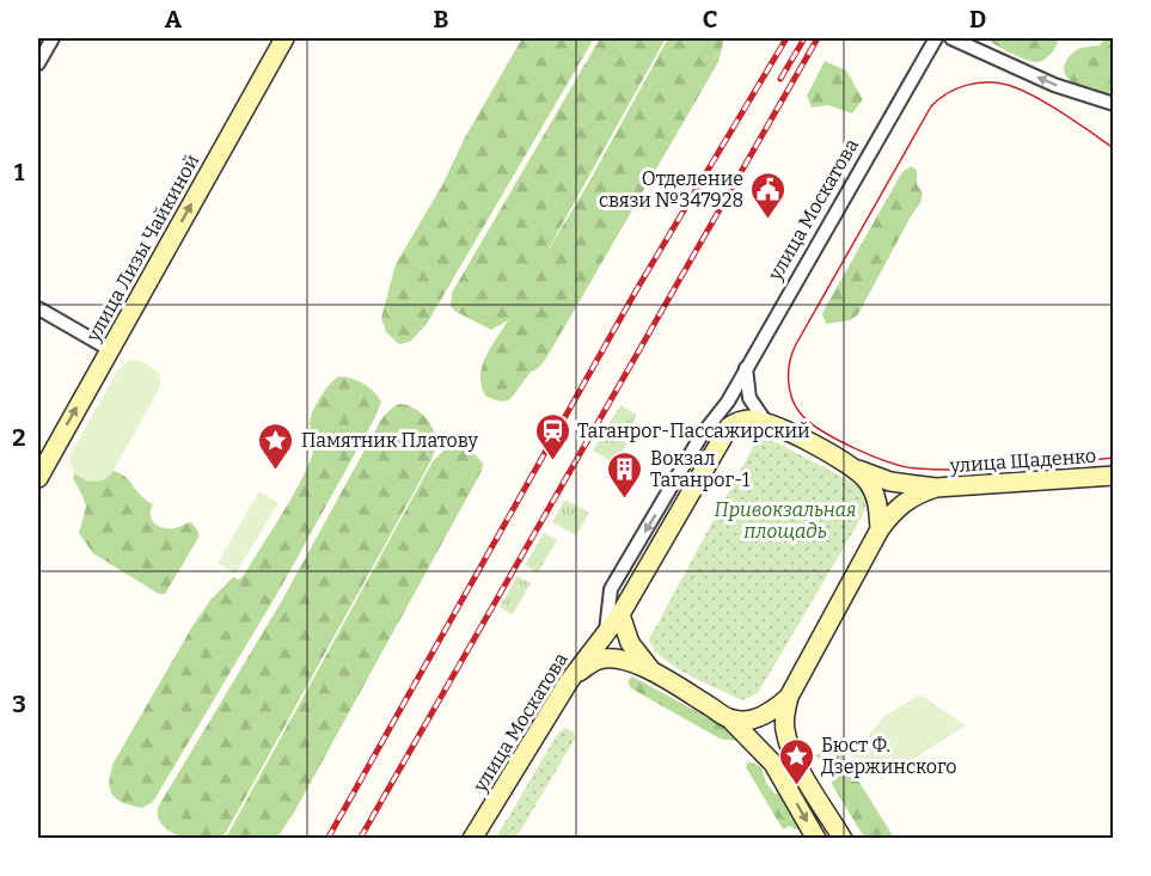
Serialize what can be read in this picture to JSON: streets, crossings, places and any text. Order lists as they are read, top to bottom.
{
  "streets": {
    "main road": ["улица Москатова", "улица Лизы Чайкиной", "улица Щаденко"]
  },
  "one_way": ["улица Лизы Чайкиной"],
  "parks": ["Привокзальная площадь"],
  "places": {
    "public building": ["Отделение связи №347928"],
    "station": ["Таганрог-Пассажирский"],
    "place": ["Памятник Платову", "Бюст Ф. Дзержинского"],
    "building": ["Вокзал Таганрог-1"]
  },
  "grid": {
    "columns": [
      "A",
      "B",
      "C",
      "D"
    ],
    "rows": ["1", "2", "3"]
  }
}
